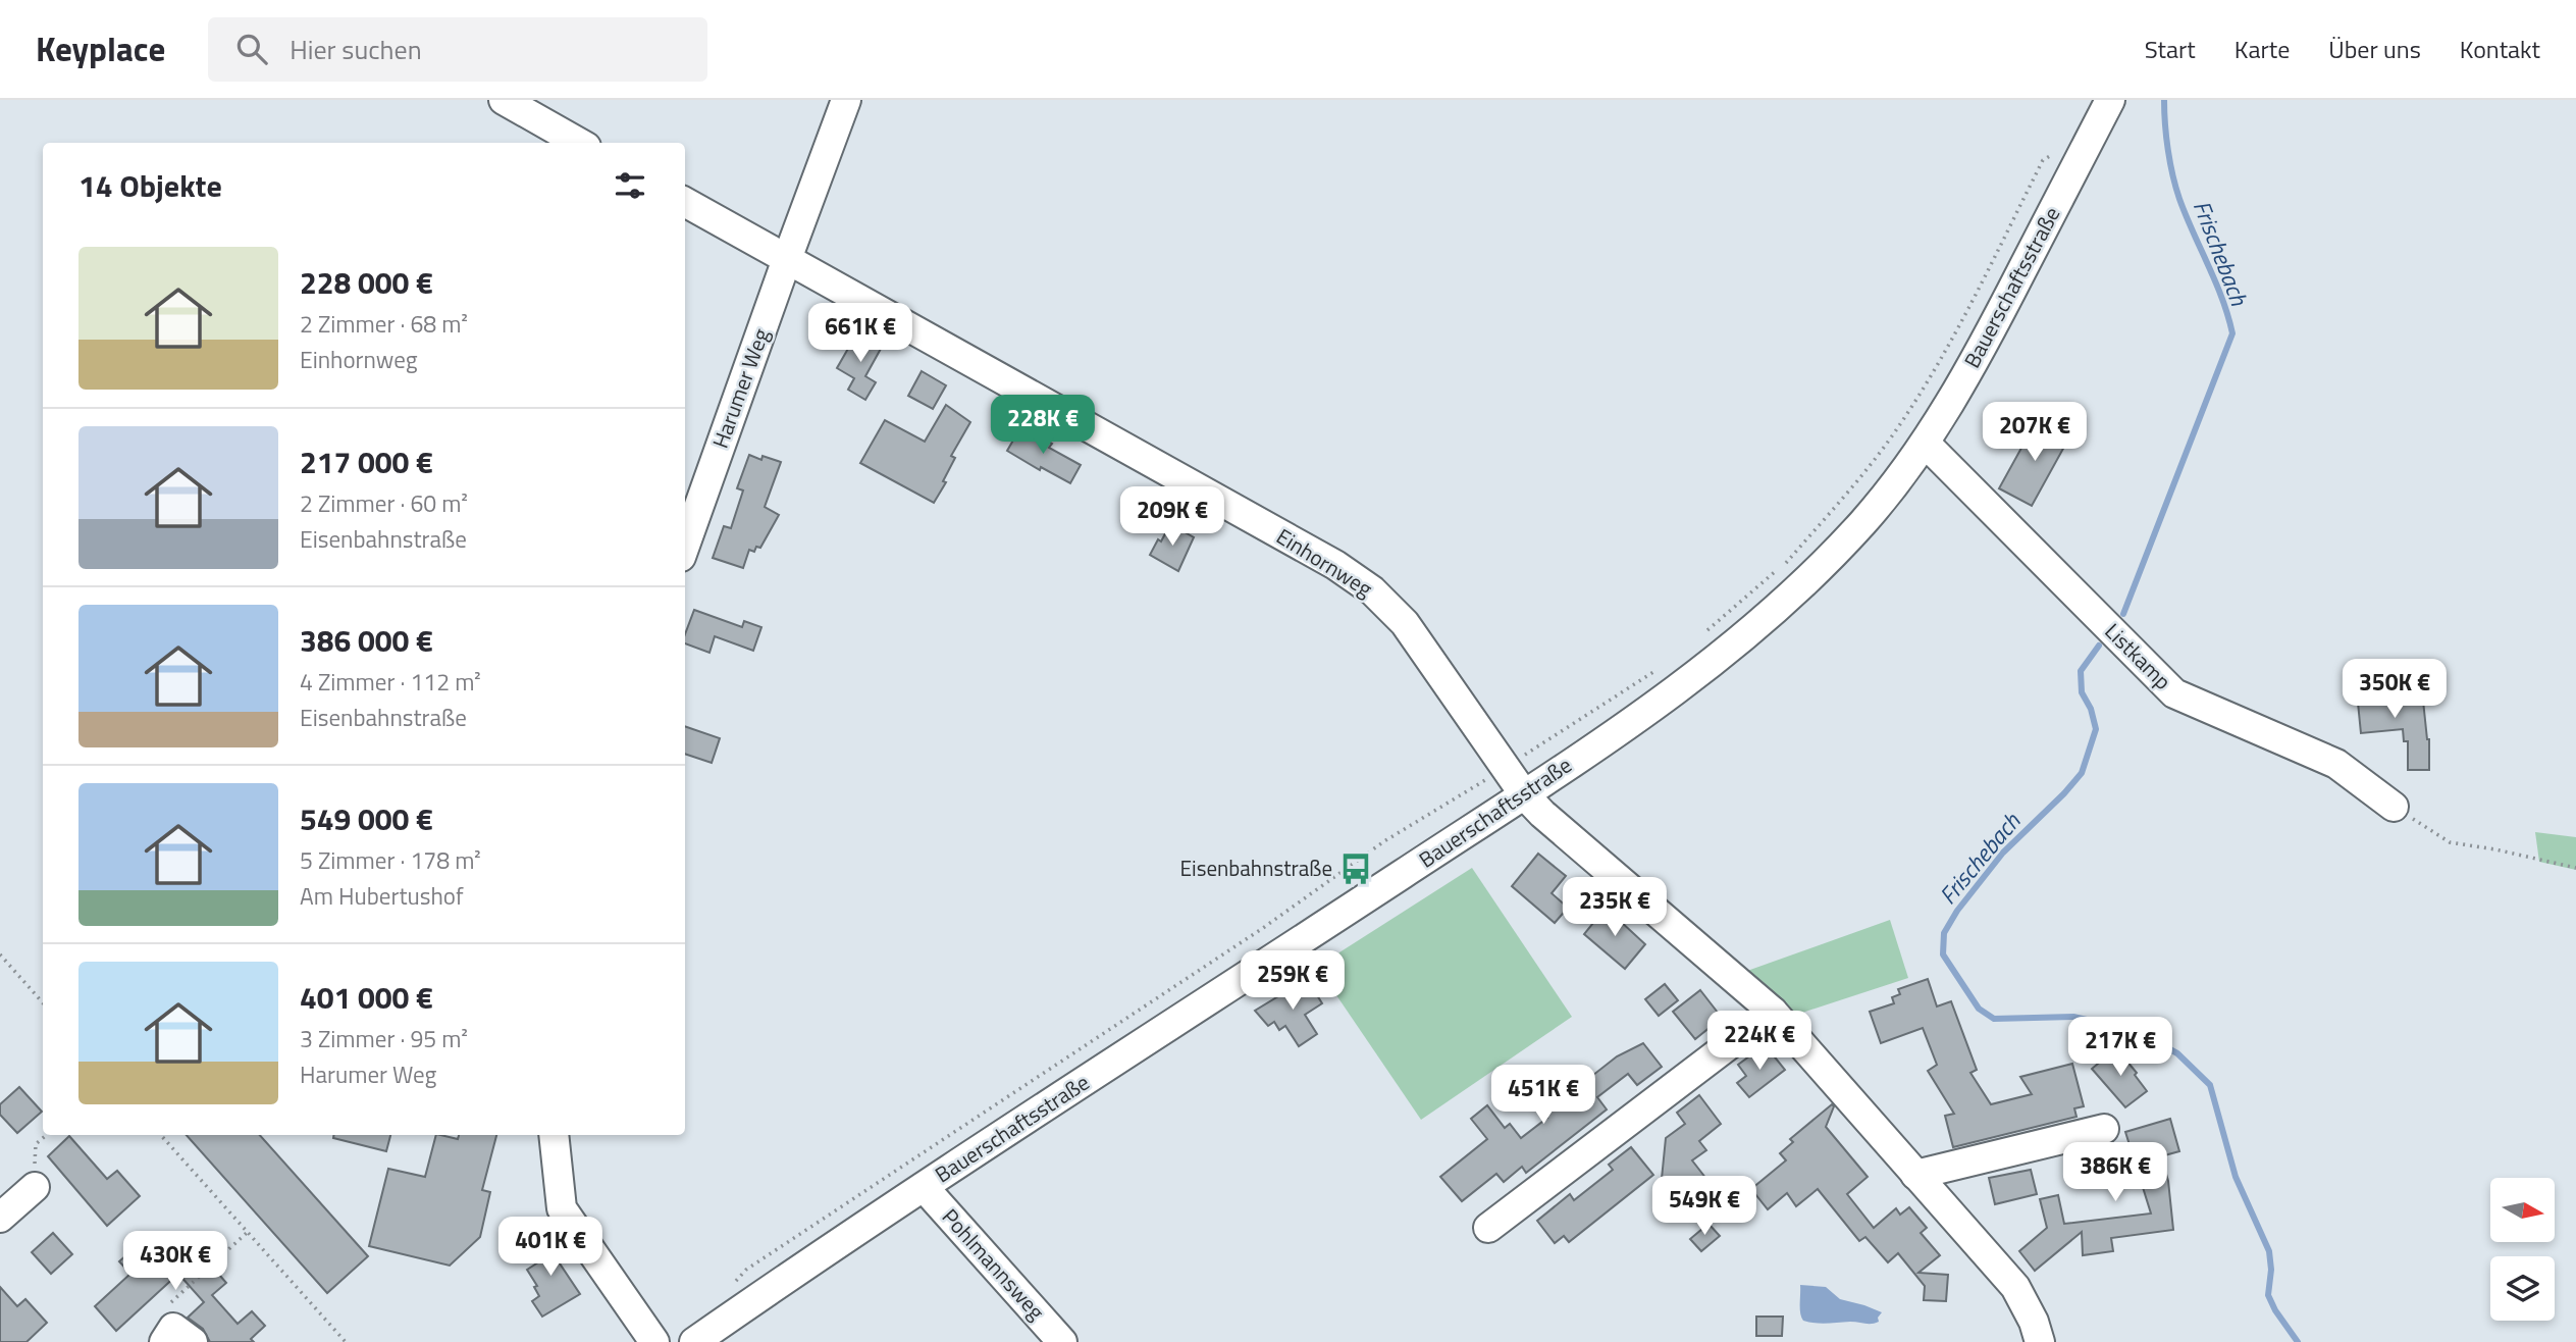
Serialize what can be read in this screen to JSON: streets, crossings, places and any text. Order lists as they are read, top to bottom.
{
  "streets": {
    "street": [
      "Bauerschaftsstraße",
      "Harumer Weg",
      "Einhornweg",
      "Listkamp",
      "Pohlmannsweg"
    ]
  },
  "crossings": [
    ["Bauerschaftsstraße", "Einhornweg"],
    ["Bauerschaftsstraße", "Listkamp"],
    ["Bauerschaftsstraße", "Pohlmannsweg"],
    ["Harumer Weg", "Einhornweg"]
  ],
  "water": ["Frischebach"],
  "places": {
    "bus stop": ["Eisenbahnstraße"]
  },
  "north": "right",
  "page": {
    "header": "Keyplace",
    "search": "Hier suchen",
    "nav": [
      "Start",
      "Karte",
      "Über uns",
      "Kontakt"
    ],
    "heading": "14 Objekte",
    "list": [
      {
        "name": "228 000 €",
        "note": "2 Zimmer · 68 m² · Einhornweg"
      },
      {
        "name": "217 000 €",
        "note": "2 Zimmer · 60 m² · Eisenbahnstraße"
      },
      {
        "name": "386 000 €",
        "note": "4 Zimmer · 112 m² · Eisenbahnstraße"
      },
      {
        "name": "549 000 €",
        "note": "5 Zimmer · 178 m² · Am Hubertushof"
      },
      {
        "name": "401 000 €",
        "note": "3 Zimmer · 95 m² · Harumer Weg"
      }
    ],
    "price": [
      "661K €",
      "228K €",
      "207K €",
      "209K €",
      "350K €",
      "235K €",
      "259K €",
      "224K €",
      "217K €",
      "451K €",
      "386K €",
      "549K €",
      "401K €",
      "430K €"
    ]
  }
}
